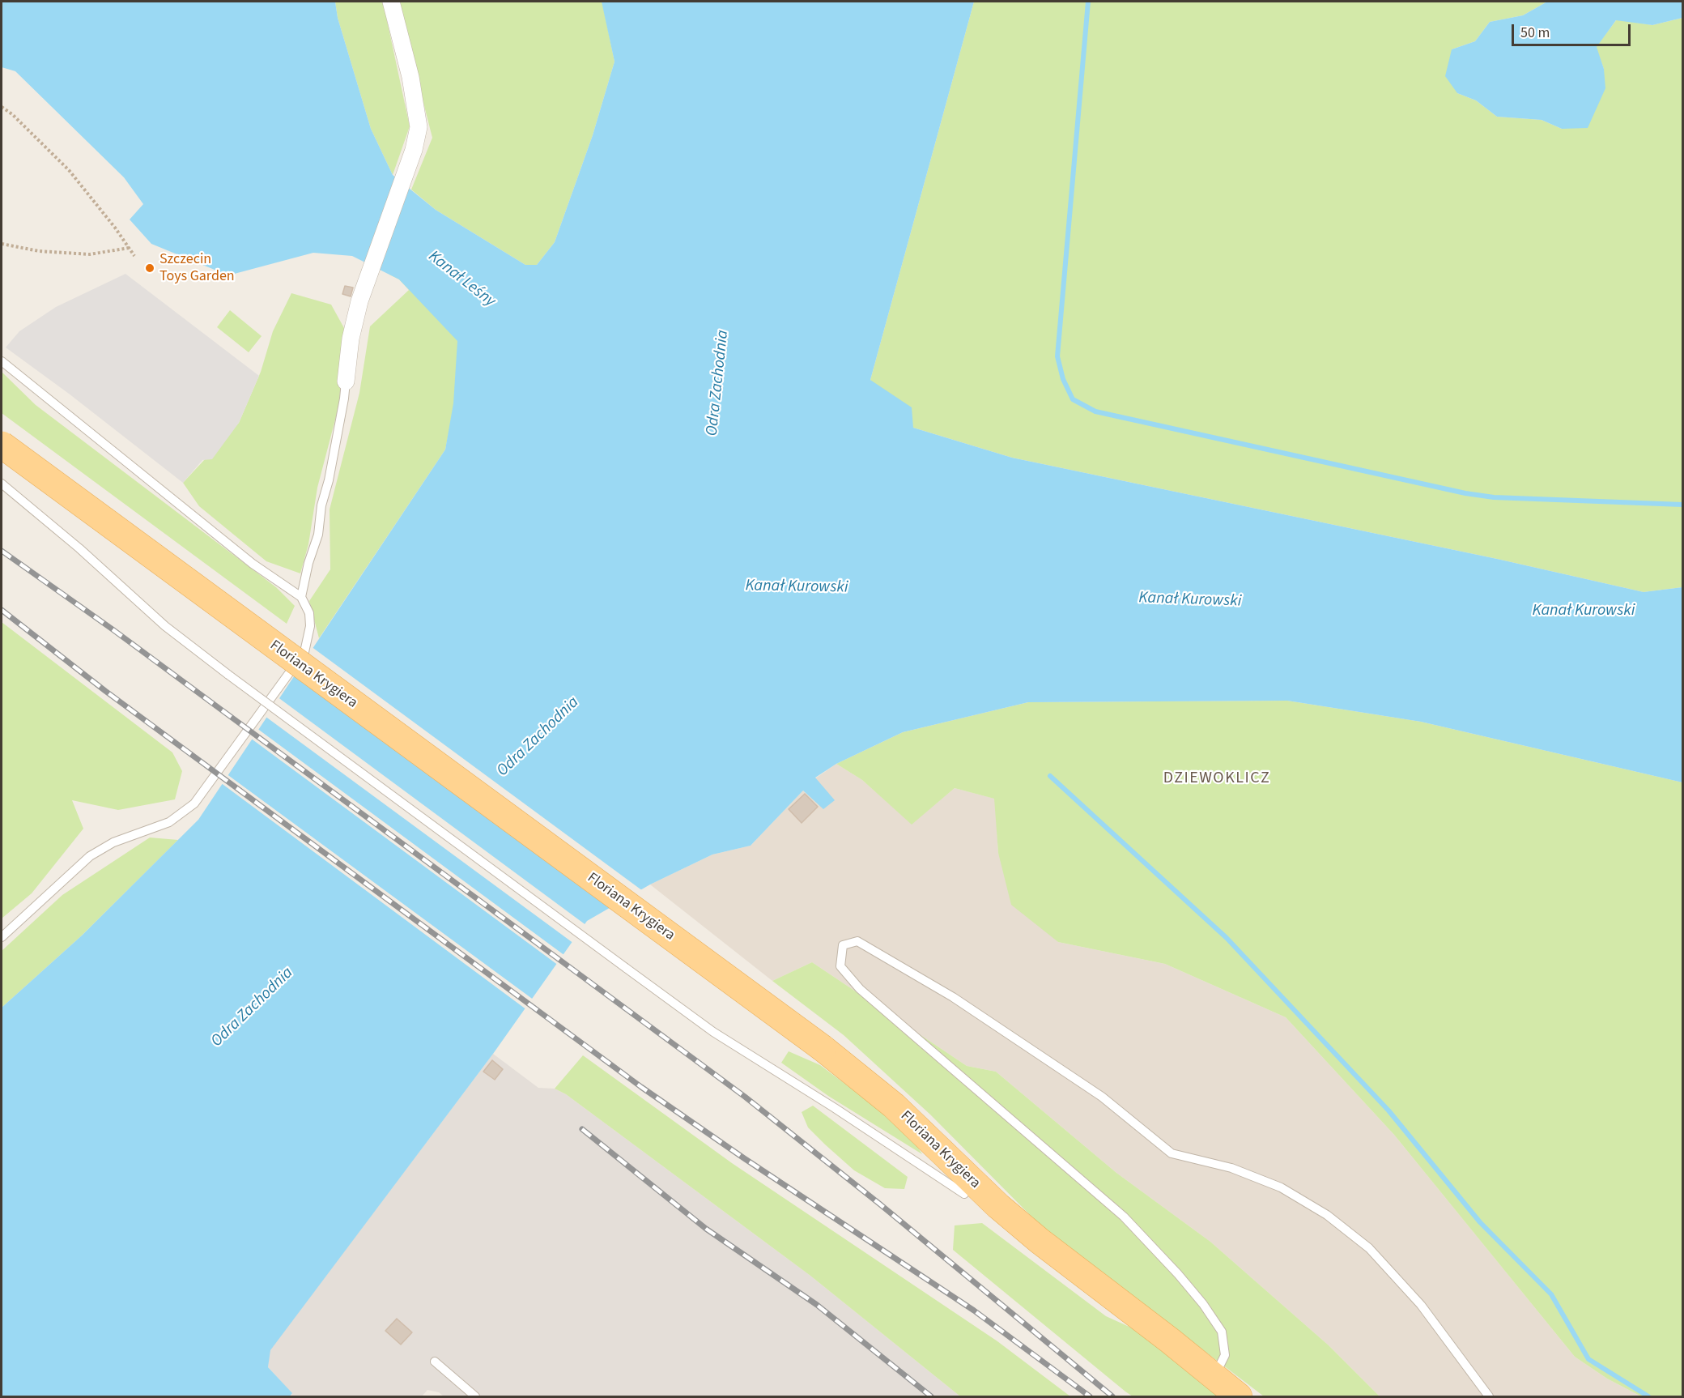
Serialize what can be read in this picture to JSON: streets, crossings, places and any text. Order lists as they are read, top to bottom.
{
  "streets": {
    "main road": ["Floriana Krygiera"]
  },
  "districts": ["DZIEWOKLICZ"],
  "water": ["Kanał Leśny", "Odra Zachodnia", "Kanał Kurowski"],
  "places": ["Szczecin Toys Garden"],
  "scale_bar": "50 m"
}
